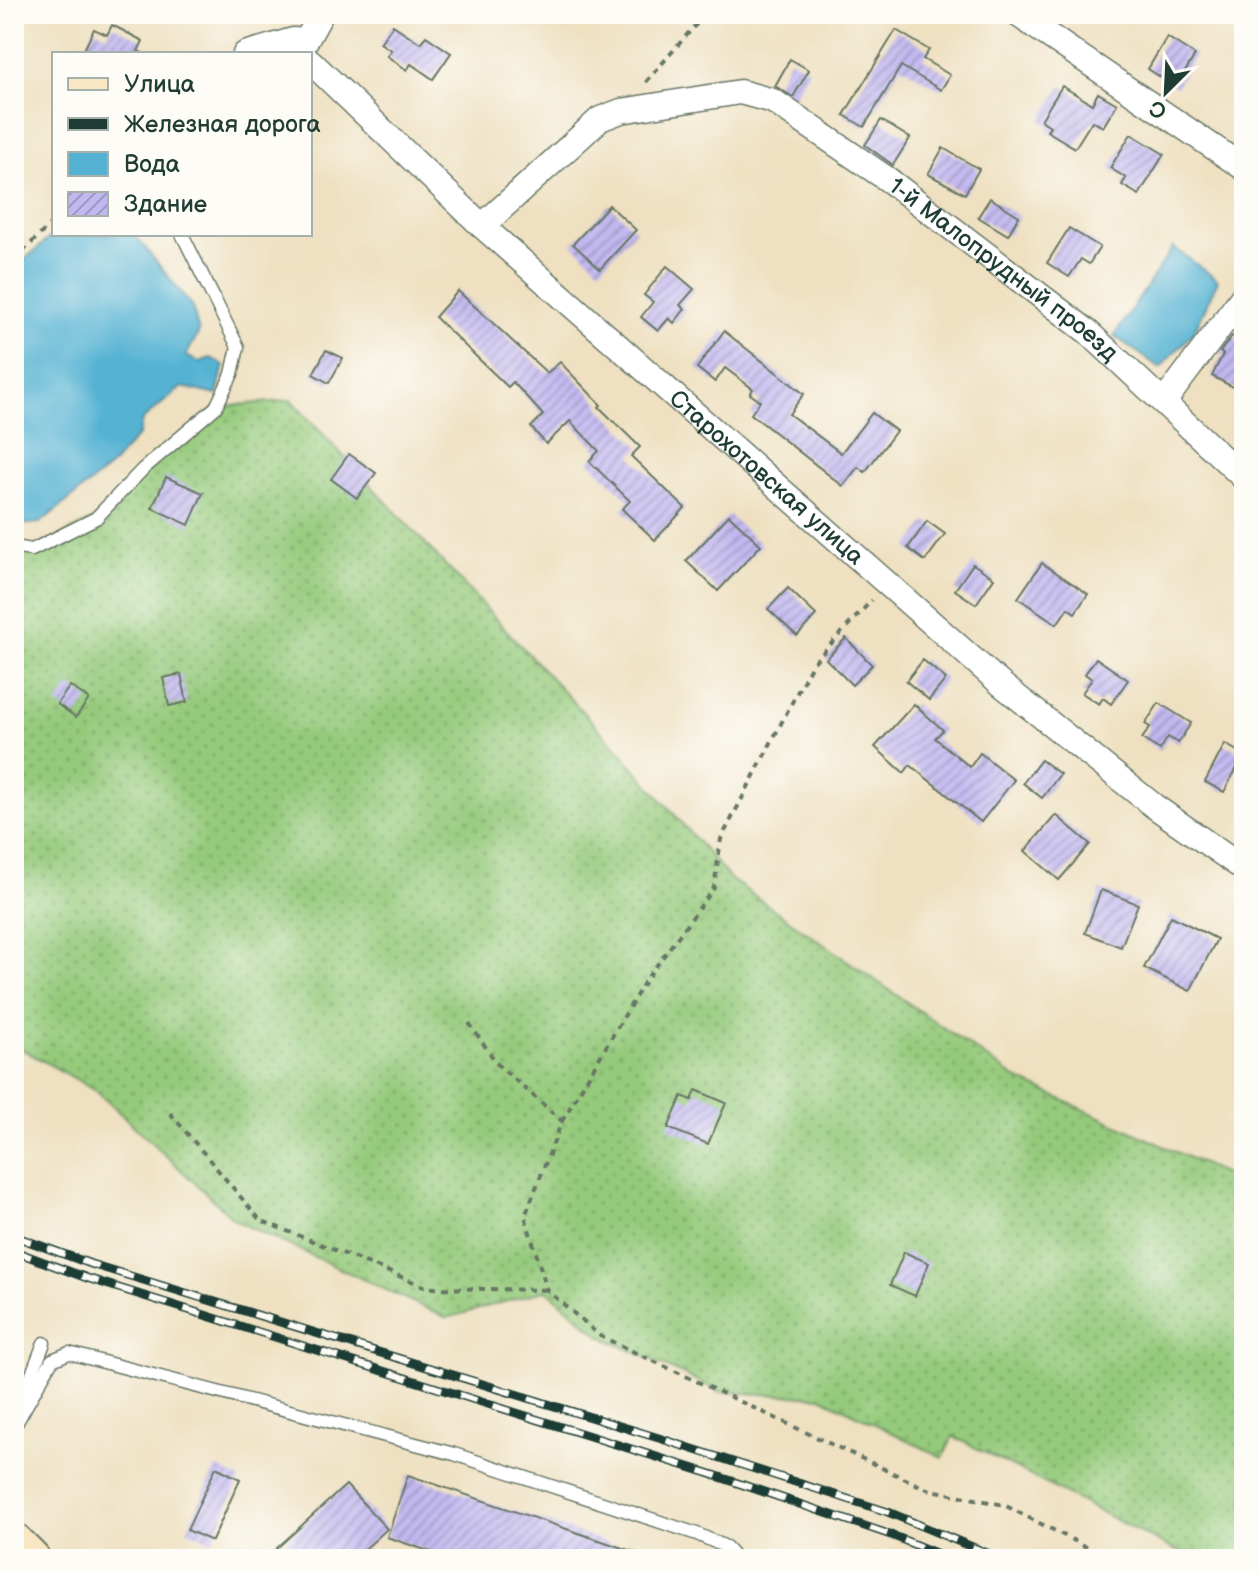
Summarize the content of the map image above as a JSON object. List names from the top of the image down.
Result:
{
  "streets": {
    "street": ["1-й Малопрудный проезд", "Старохотовская улица"]
  },
  "legend": [
    "Улица",
    "Железная дорога",
    "Вода",
    "Здание"
  ],
  "north": "bottom left"
}
